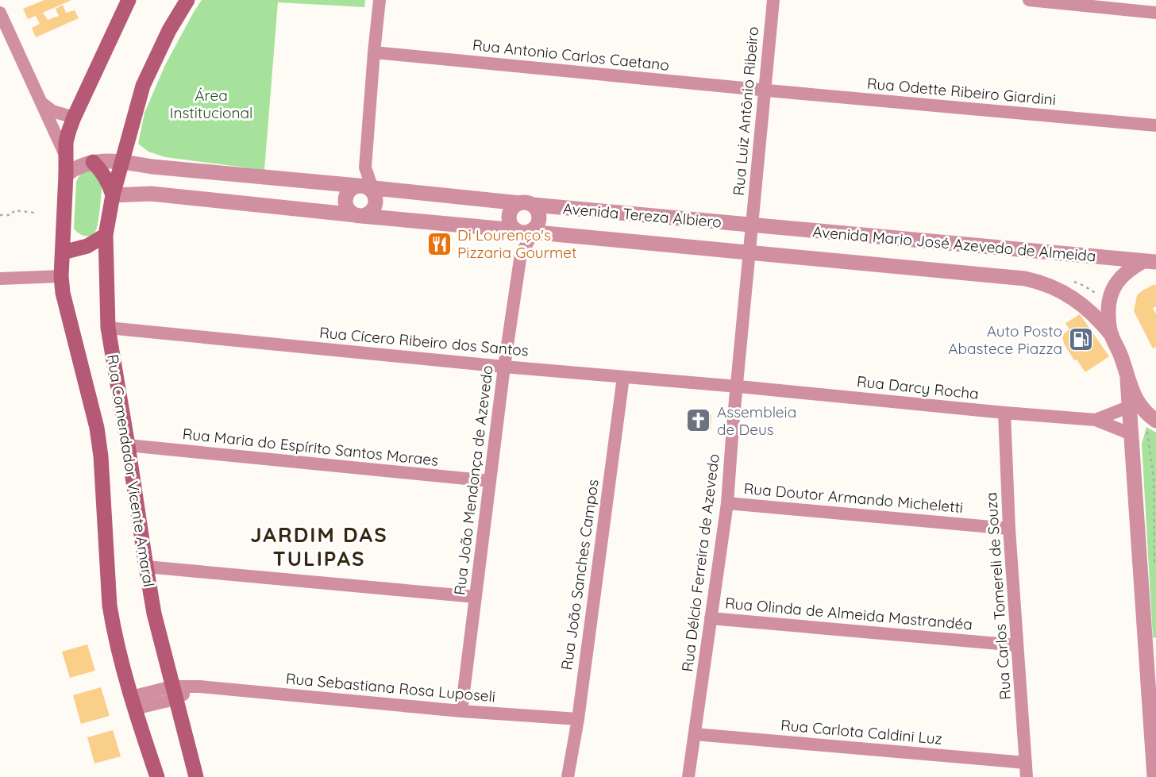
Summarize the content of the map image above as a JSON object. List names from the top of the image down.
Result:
{
  "streets": {
    "main road": ["Rua Comendador Vicente Amaral"],
    "street": [
      "Rua Antonio Carlos Caetano",
      "Rua Odette Ribeiro Giardini",
      "Rua Luiz Antônio Ribeiro",
      "Avenida Tereza Albiero",
      "Avenida Mario José Azevedo de Almeida",
      "Rua Cícero Ribeiro dos Santos",
      "Rua Darcy Rocha",
      "Rua Maria do Espírito Santos Moraes",
      "Rua João Mendonça de Azevedo",
      "Rua Doutor Armando Micheletti",
      "Rua Délcio Ferreira de Azevedo",
      "Rua João Sanches Campos",
      "Rua Carlos Tomereli de Souza",
      "Rua Olinda de Almeida Mastrandéa",
      "Rua Sebastiana Rosa Luposeli",
      "Rua Carlota Caldini Luz"
    ]
  },
  "crossings": [
    ["Rua Antonio Carlos Caetano", "Rua Odette Ribeiro Giardini"],
    ["Rua Antonio Carlos Caetano", "Rua Luiz Antônio Ribeiro"],
    ["Rua Odette Ribeiro Giardini", "Rua Luiz Antônio Ribeiro"],
    ["Rua Luiz Antônio Ribeiro", "Avenida Tereza Albiero"],
    ["Rua Luiz Antônio Ribeiro", "Avenida Mario José Azevedo de Almeida"],
    ["Rua Luiz Antônio Ribeiro", "Rua Délcio Ferreira de Azevedo"],
    ["Avenida Tereza Albiero", "Avenida Mario José Azevedo de Almeida"],
    ["Avenida Tereza Albiero", "Rua Comendador Vicente Amaral"],
    ["Avenida Tereza Albiero", "Rua João Mendonça de Azevedo"],
    ["Avenida Tereza Albiero", "Rua Délcio Ferreira de Azevedo"],
    ["Avenida Mario José Azevedo de Almeida", "Rua Délcio Ferreira de Azevedo"],
    ["Rua Cícero Ribeiro dos Santos", "Rua Darcy Rocha"],
    ["Rua Cícero Ribeiro dos Santos", "Rua Comendador Vicente Amaral"],
    ["Rua Cícero Ribeiro dos Santos", "Rua João Mendonça de Azevedo"],
    ["Rua Cícero Ribeiro dos Santos", "Rua Délcio Ferreira de Azevedo"],
    ["Rua Cícero Ribeiro dos Santos", "Rua João Sanches Campos"],
    ["Rua Darcy Rocha", "Rua Délcio Ferreira de Azevedo"],
    ["Rua Darcy Rocha", "Rua Carlos Tomereli de Souza"],
    ["Rua Maria do Espírito Santos Moraes", "Rua Comendador Vicente Amaral"],
    ["Rua Maria do Espírito Santos Moraes", "Rua João Mendonça de Azevedo"],
    ["Rua Comendador Vicente Amaral", "Rua Sebastiana Rosa Luposeli"],
    ["Rua João Mendonça de Azevedo", "Rua Sebastiana Rosa Luposeli"],
    ["Rua Doutor Armando Micheletti", "Rua Délcio Ferreira de Azevedo"],
    ["Rua Doutor Armando Micheletti", "Rua Carlos Tomereli de Souza"],
    ["Rua Délcio Ferreira de Azevedo", "Rua Olinda de Almeida Mastrandéa"],
    ["Rua Délcio Ferreira de Azevedo", "Rua Carlota Caldini Luz"],
    ["Rua João Sanches Campos", "Rua Sebastiana Rosa Luposeli"],
    ["Rua Carlos Tomereli de Souza", "Rua Olinda de Almeida Mastrandéa"],
    ["Rua Carlos Tomereli de Souza", "Rua Carlota Caldini Luz"]
  ],
  "districts": ["JARDIM DAS TULIPAS"],
  "parks": ["Área Institucional"],
  "places": {
    "restaurant": ["Di Lourenço's Pizzaria Gourmet"],
    "fuel station": ["Auto Posto Abastece Piazza"],
    "church": ["Assembleia de Deus"]
  }
}
